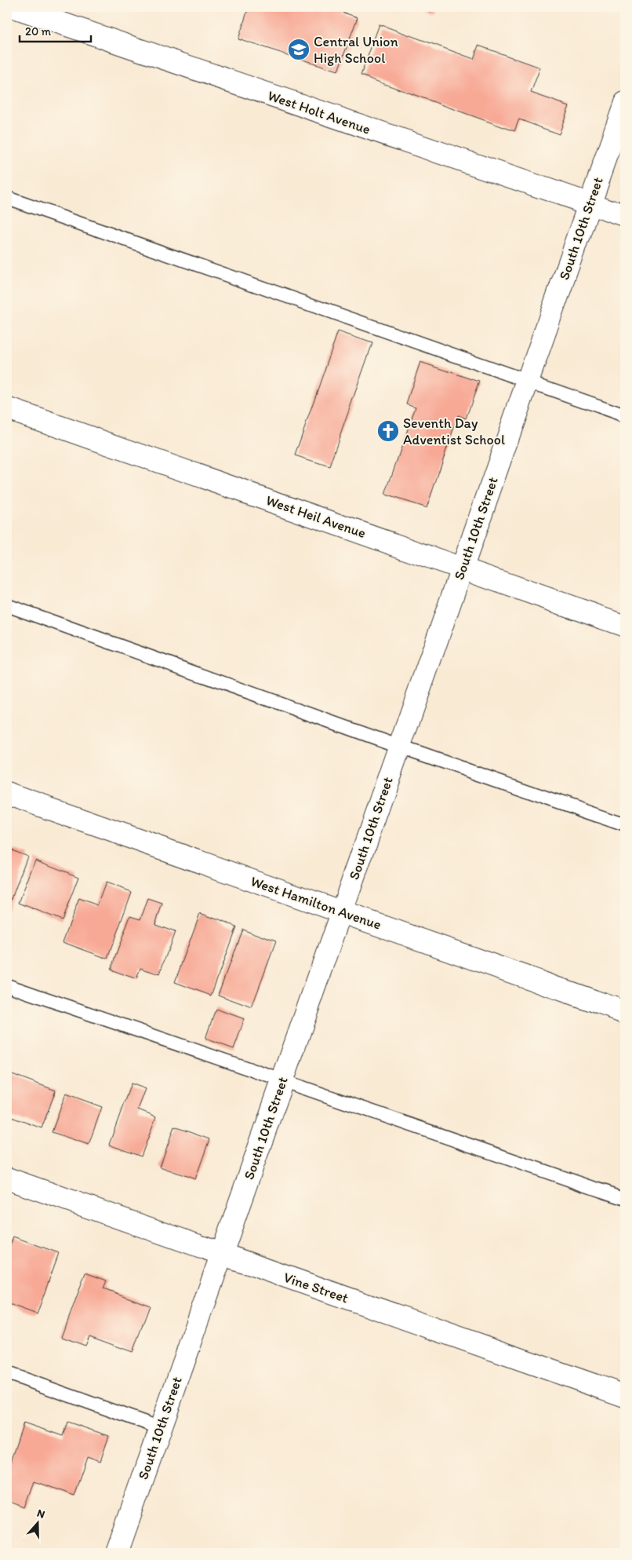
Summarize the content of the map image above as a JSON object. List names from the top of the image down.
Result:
{
  "streets": {
    "street": [
      "West Holt Avenue",
      "South 10th Street",
      "West Heil Avenue",
      "West Hamilton Avenue",
      "Vine Street"
    ]
  },
  "crossings": [
    ["West Holt Avenue", "South 10th Street"],
    ["South 10th Street", "West Heil Avenue"],
    ["South 10th Street", "West Hamilton Avenue"],
    ["South 10th Street", "Vine Street"]
  ],
  "places": {
    "school or university": ["Central Union High School"],
    "church": ["Seventh Day Adventist School"]
  },
  "scale_bar": "20 m",
  "north": "top"
}
